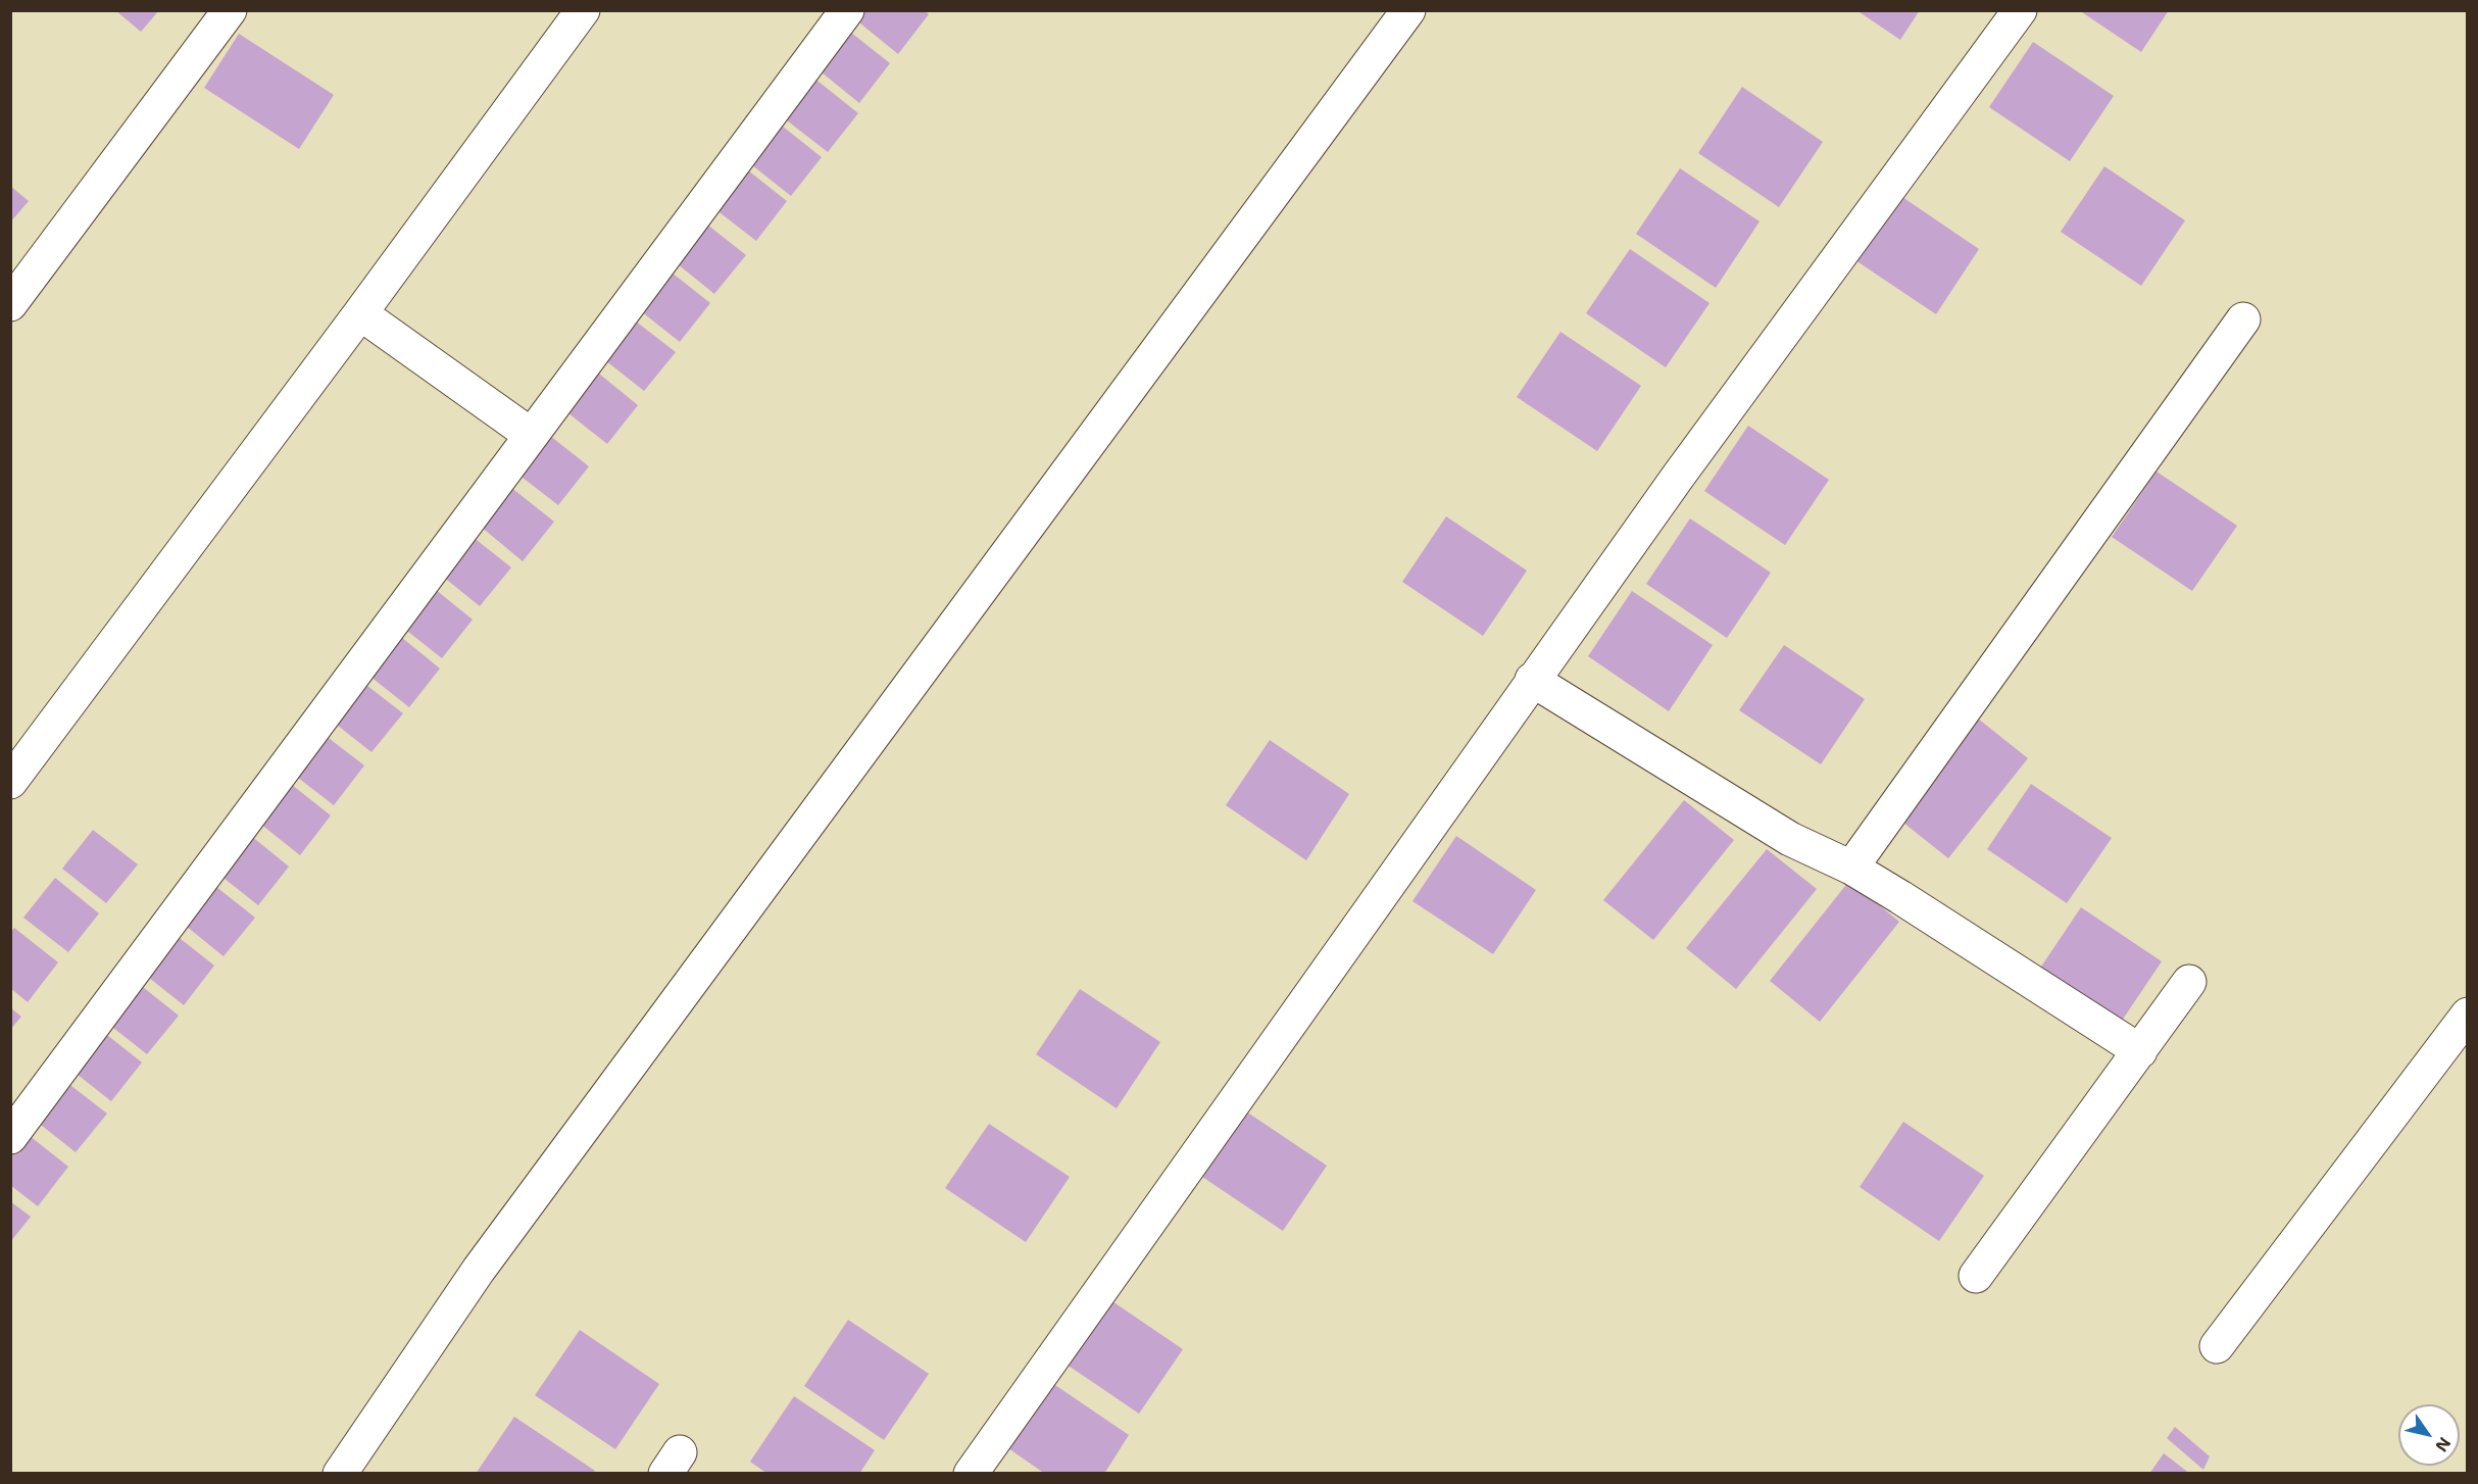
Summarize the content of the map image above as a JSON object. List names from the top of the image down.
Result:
{
  "north": "bottom right"
}
